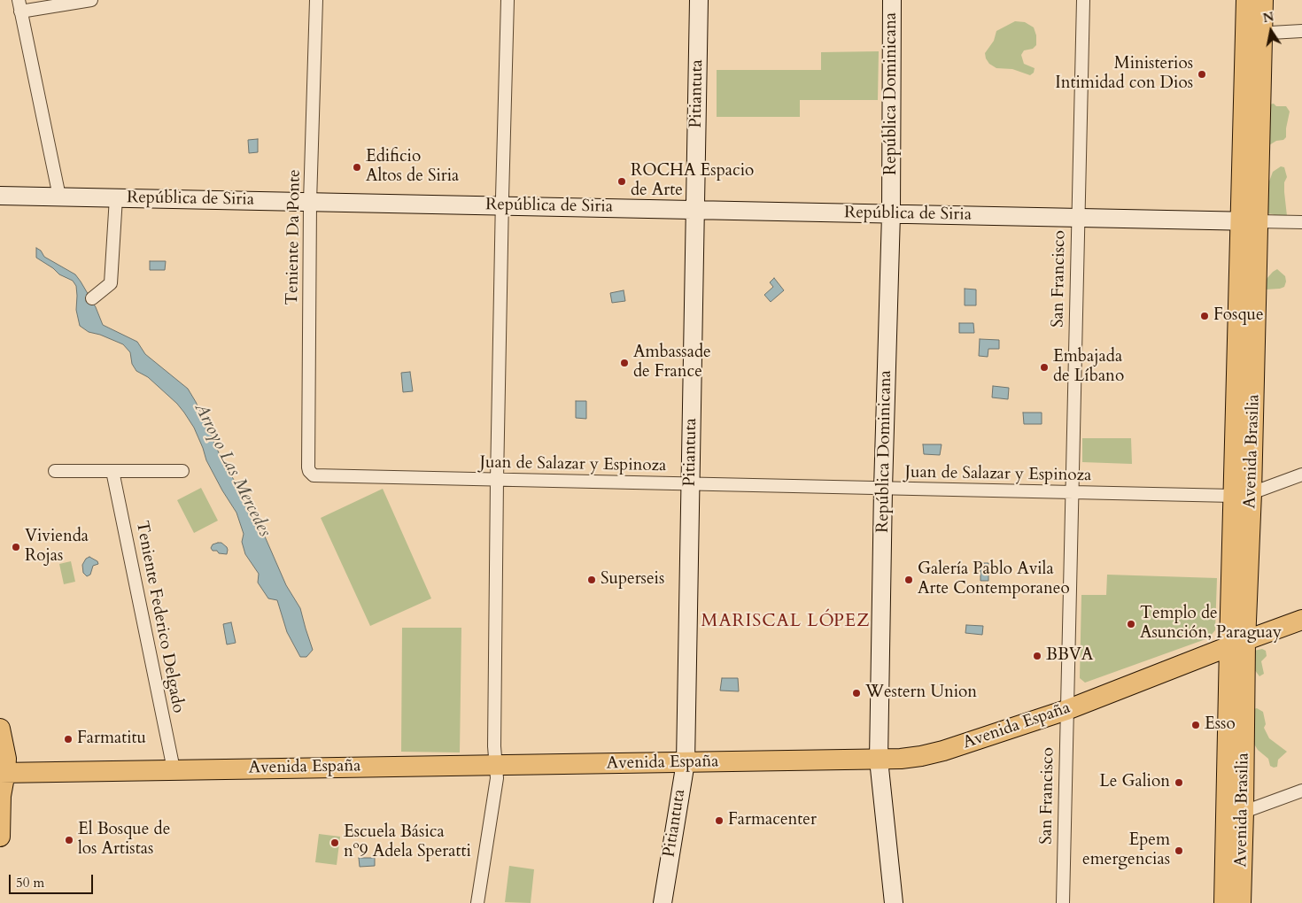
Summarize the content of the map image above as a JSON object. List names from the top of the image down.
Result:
{
  "streets": {
    "main road": ["Avenida Brasilia", "Avenida España"],
    "street": [
      "Pitiantuta",
      "República Dominicana",
      "República de Siria",
      "Teniente Da Ponte",
      "San Francisco",
      "Juan de Salazar y Espinoza",
      "Teniente Federico Delgado"
    ]
  },
  "crossings": [
    ["Pitiantuta", "República de Siria"],
    ["Pitiantuta", "Juan de Salazar y Espinoza"],
    ["Pitiantuta", "Avenida España"],
    ["República Dominicana", "República de Siria"],
    ["República Dominicana", "Juan de Salazar y Espinoza"],
    ["República Dominicana", "Avenida España"],
    ["República de Siria", "Teniente Da Ponte"],
    ["República de Siria", "San Francisco"],
    ["República de Siria", "Avenida Brasilia"],
    ["Teniente Da Ponte", "Juan de Salazar y Espinoza"],
    ["San Francisco", "Juan de Salazar y Espinoza"],
    ["San Francisco", "Avenida España"],
    ["Avenida Brasilia", "Juan de Salazar y Espinoza"],
    ["Avenida Brasilia", "Avenida España"],
    ["Teniente Federico Delgado", "Avenida España"]
  ],
  "districts": ["MARISCAL LÓPEZ"],
  "water": ["Arroyo Las Mercedes"],
  "places": [
    "Ministerios Intimidad con Dios",
    "Edificio Altos de Siria",
    "ROCHA Espacio de Arte",
    "Fosque",
    "Ambassade de France",
    "Embajada de Líbano",
    "Vivienda Rojas",
    "Superseis",
    "Galería Pablo Avila Arte Contemporaneo",
    "Templo de Asunción, Paraguay",
    "BBVA",
    "Western Union",
    "Esso",
    "Farmatitu",
    "Le Galion",
    "Farmacenter",
    "El Bosque de los Artistas",
    "Escuela Básica nº9 Adela Speratti",
    "Epem emergencias"
  ],
  "scale_bar": "50 m",
  "north": "top"
}
